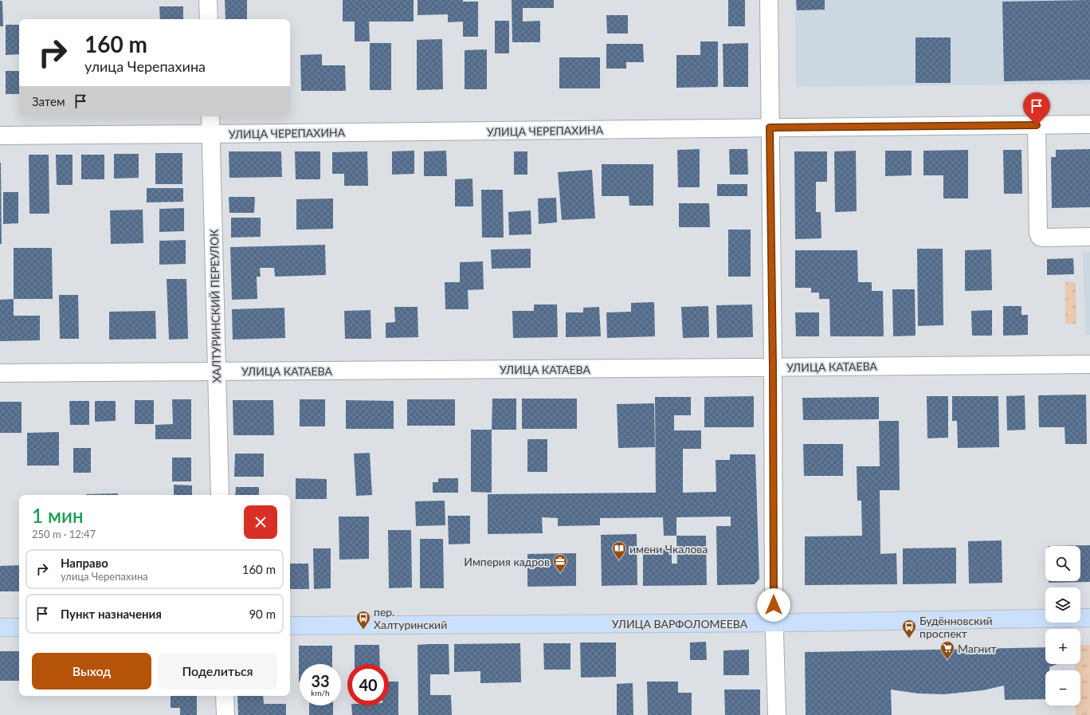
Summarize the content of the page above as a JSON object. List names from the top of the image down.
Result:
{
  "streets": {
    "main road": ["УЛИЦА ВАРФОЛОМЕЕВА"],
    "street": ["УЛИЦА ЧЕРЕПАХИНА", "ХАЛТУРИНСКИЙ ПЕРЕУЛОК", "УЛИЦА КАТАЕВА"]
  },
  "crossings": [
    ["УЛИЦА ЧЕРЕПАХИНА", "ХАЛТУРИНСКИЙ ПЕРЕУЛОК"],
    ["ХАЛТУРИНСКИЙ ПЕРЕУЛОК", "УЛИЦА КАТАЕВА"]
  ],
  "places": {
    "library": ["имени Чкалова"],
    "office": ["Империя кадров"],
    "bus stop": ["пер. Халтуринский", "Будённовский проспект"],
    "supermarket": ["Магнит"]
  },
  "page": {
    "turn": ["160 m", "улица Черепахина"],
    "then": "Затем",
    "heading": ["1 мин", "250 m · 12:47"],
    "map_buttons": ["+", "−"],
    "list": [
      {
        "name": "Направо",
        "note": "улица Черепахина",
        "value": "160 m"
      },
      {
        "name": "Пункт назначения",
        "value": "90 m"
      }
    ],
    "buttons": ["Выход", "Поделиться"],
    "speed": "33 km/h",
    "limit": "40"
  }
}
